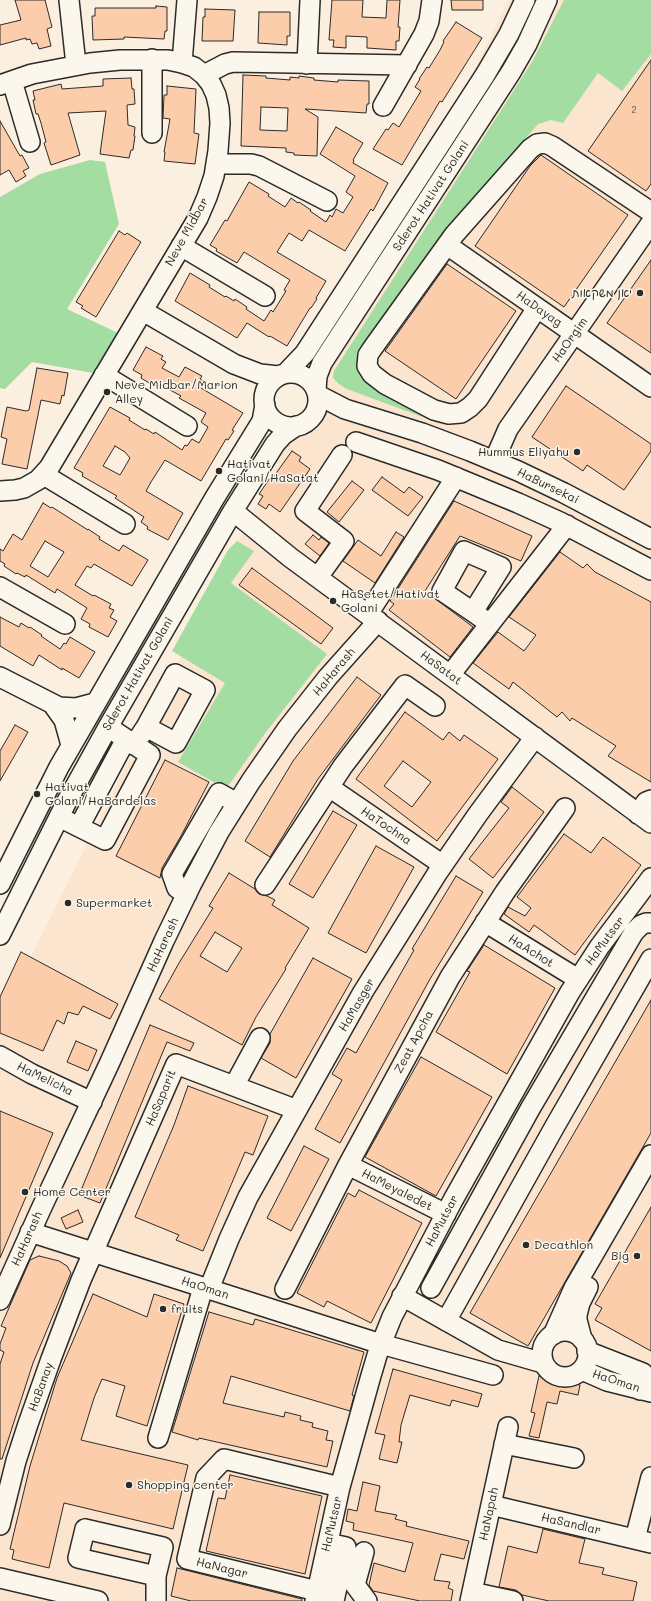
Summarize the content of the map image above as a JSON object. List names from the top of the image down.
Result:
{
  "streets": {
    "street": [
      "Sderot Hativat Golani",
      "Neve Midbar",
      "HaDayag",
      "HaOrgim",
      "HaBursekai",
      "HaSatat",
      "HaHarash",
      "HaTochna",
      "HaMutsar",
      "HaAchot",
      "HaMasger",
      "Zeat Apcha",
      "HaMelicha",
      "HaSaparit",
      "HaMeyaledet",
      "HaOman",
      "HaBanay",
      "HaNapah",
      "HaSandlar",
      "HaNagar"
    ]
  },
  "crossings": [
    ["Sderot Hativat Golani", "HaBursekai"],
    ["Sderot Hativat Golani", "HaSatat"],
    ["HaDayag", "HaOrgim"],
    ["HaOrgim", "HaBursekai"],
    ["HaSatat", "HaHarash"],
    ["HaSatat", "HaMasger"],
    ["HaHarash", "HaMelicha"],
    ["HaHarash", "HaOman"],
    ["HaTochna", "HaMasger"],
    ["HaMutsar", "HaAchot"],
    ["HaMutsar", "HaMeyaledet"],
    ["HaMutsar", "HaOman"],
    ["HaMutsar", "HaNagar"],
    ["HaAchot", "Zeat Apcha"],
    ["HaMasger", "HaSaparit"],
    ["HaMasger", "HaOman"],
    ["Zeat Apcha", "HaMeyaledet"],
    ["HaSaparit", "HaOman"],
    ["HaSaparit", "HaBanay"],
    ["HaOman", "HaBanay"],
    ["HaNapah", "HaSandlar"]
  ],
  "places": [
    "יאן משקאות",
    "Neve Midbar/Marion Alley",
    "Hummus Eliyahu",
    "Hativat Golani/HaSatat",
    "HaSetet/Hativat Golani",
    "Hativat Golani/HaBardelas",
    "Supermarket",
    "Home Center",
    "Decathlon",
    "Big",
    "fruits",
    "Shopping center"
  ],
  "house_numbers": ["2"]
}
